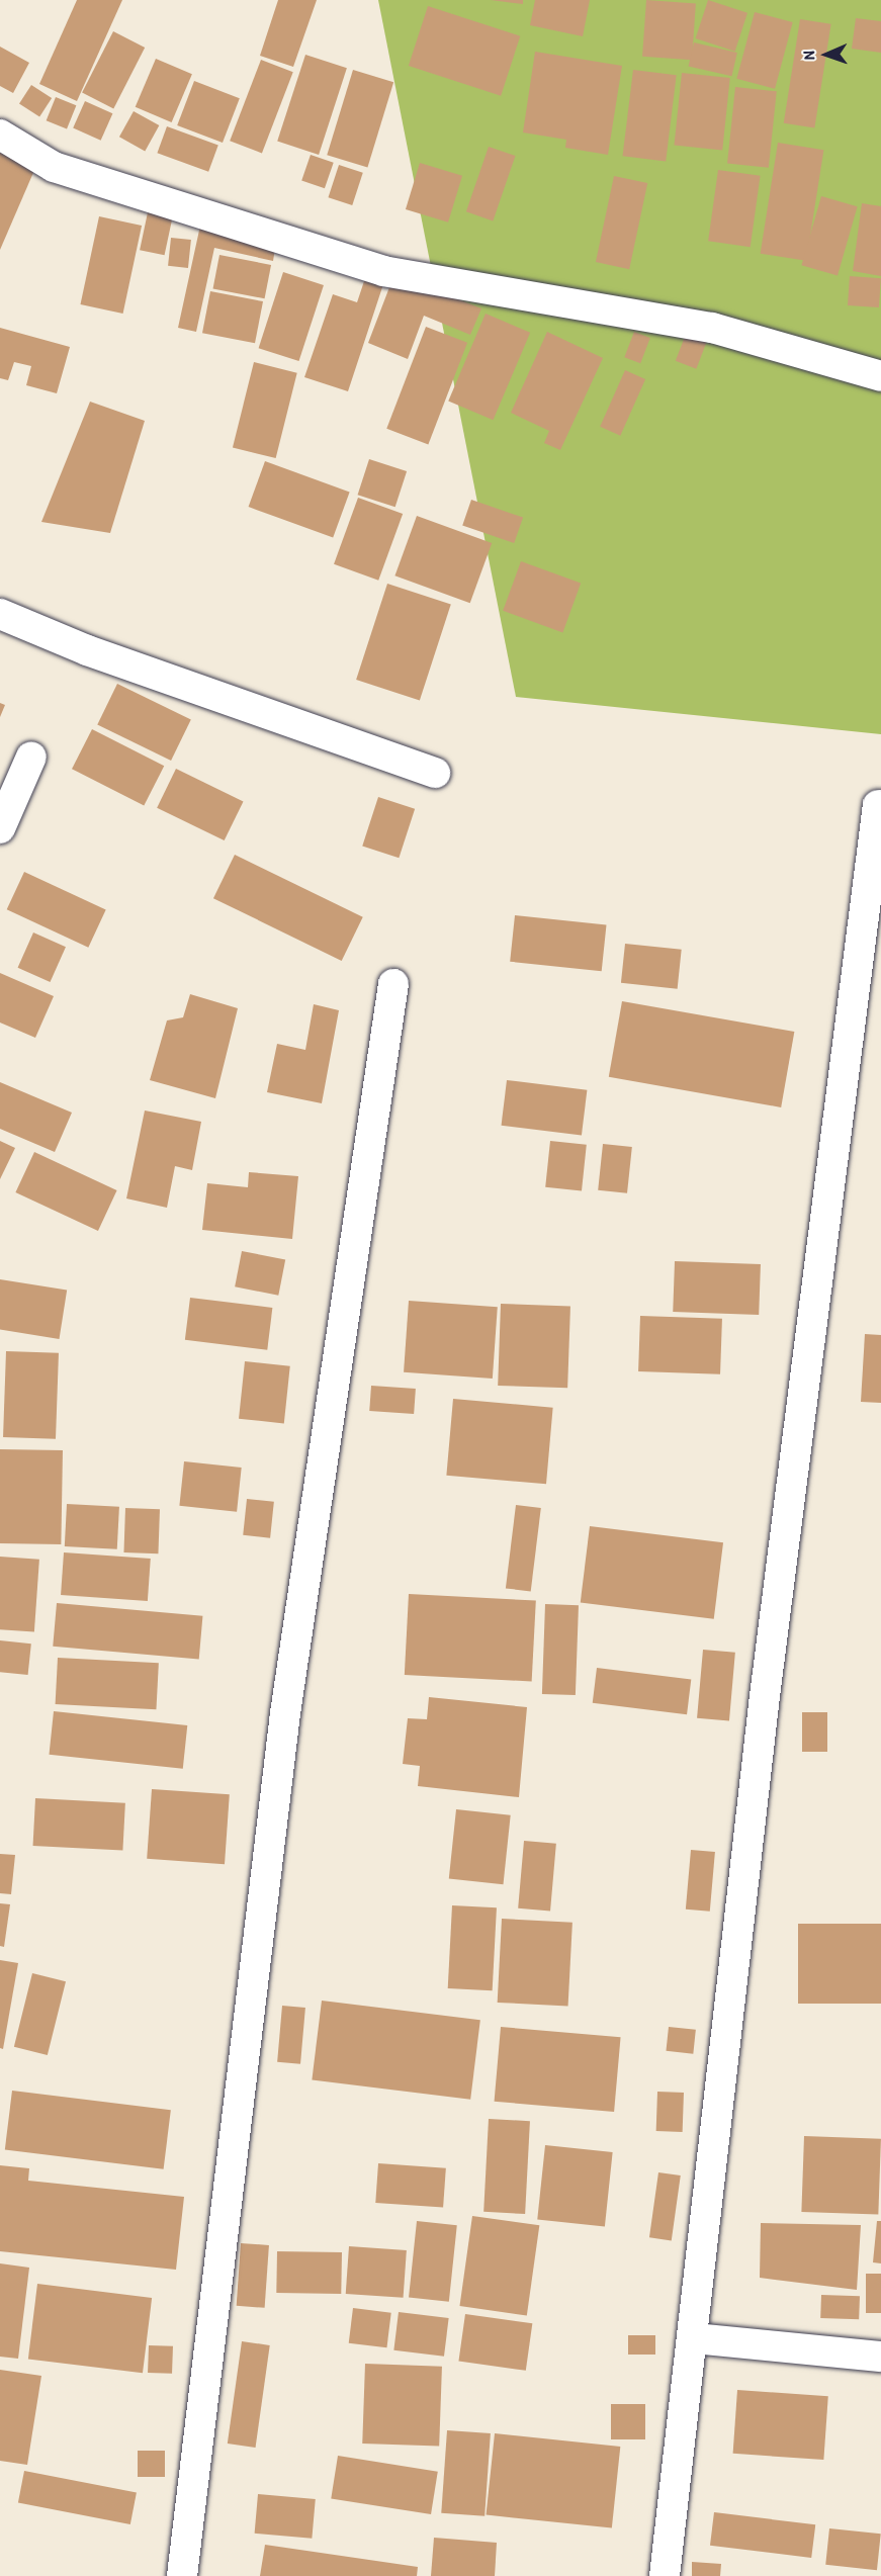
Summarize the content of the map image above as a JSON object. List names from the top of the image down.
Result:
{
  "north": "left"
}
